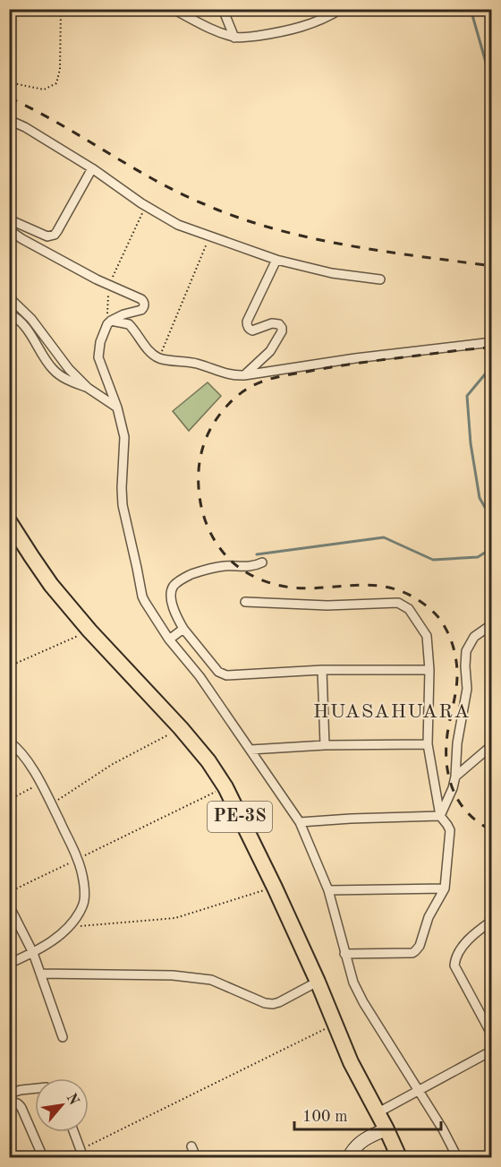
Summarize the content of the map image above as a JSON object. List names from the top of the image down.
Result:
{
  "streets": {
    "highway": ["PE-3S"]
  },
  "districts": ["HUASAHUARA"],
  "scale_bar": "100 m",
  "north": "top right"
}
